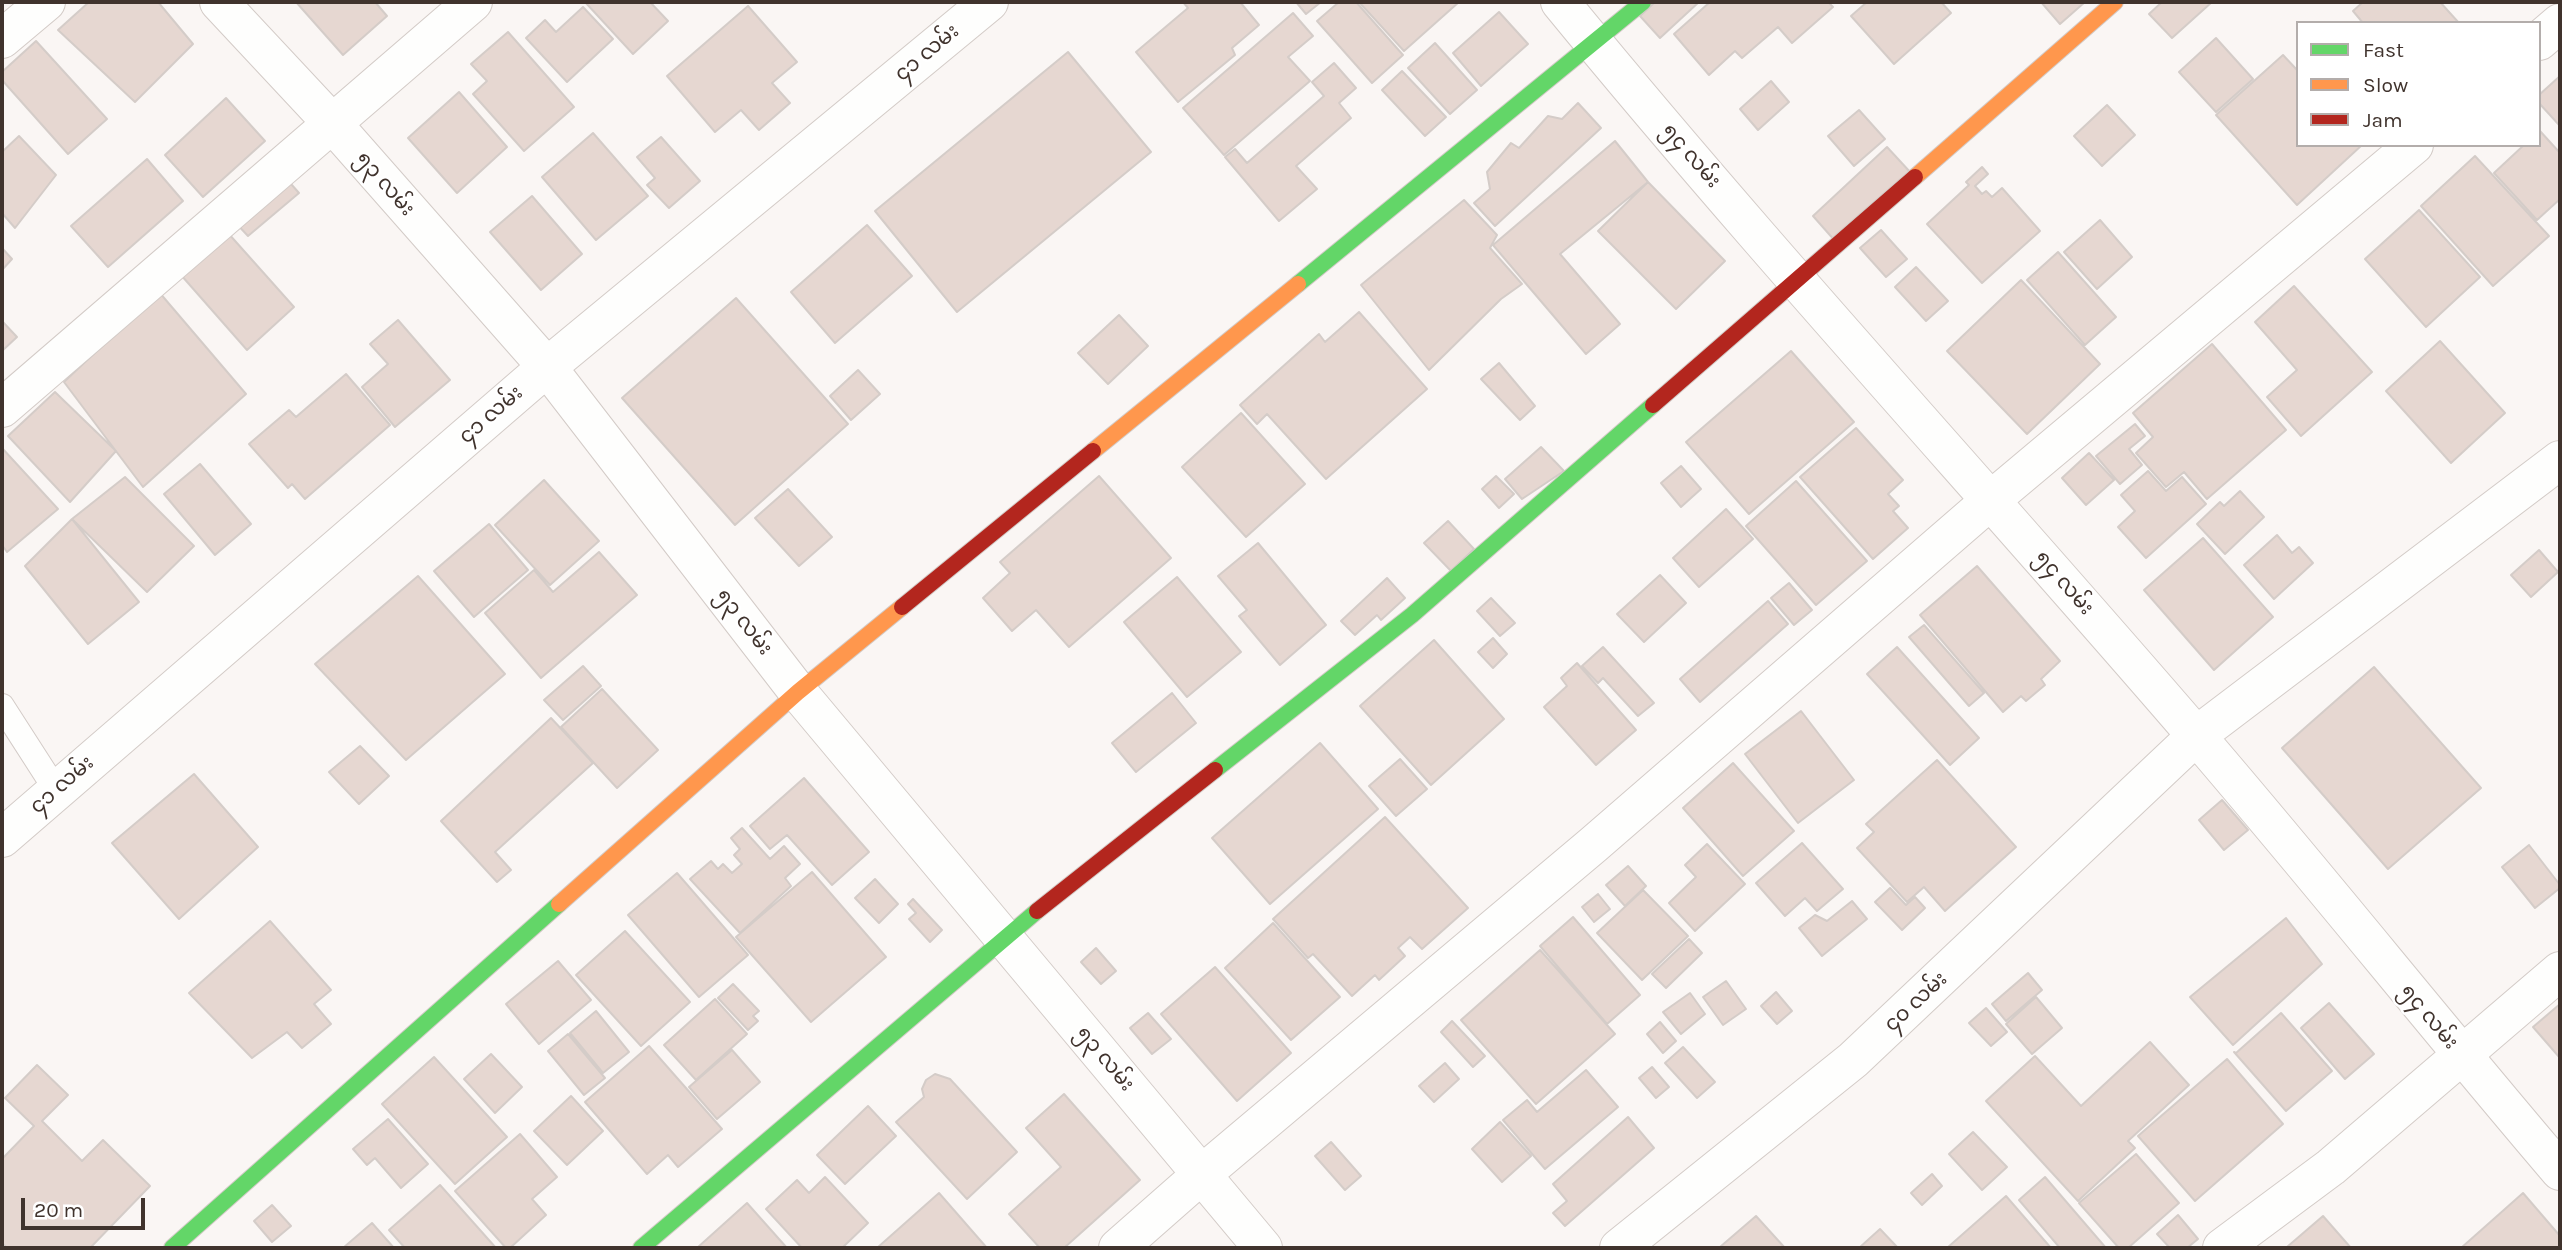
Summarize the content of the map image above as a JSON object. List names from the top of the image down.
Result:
{
  "streets": {
    "street": [
      "၄၁ လမ်း",
      "၅၄ လမ်း",
      "၅၃ လမ်း",
      "၄၀ လမ်း"
    ]
  },
  "crossings": [
    ["၄၁ လမ်း", "၅၃ လမ်း"],
    ["၅၄ လမ်း", "၄၀ လမ်း"]
  ],
  "legend": ["Fast", "Slow", "Jam"],
  "scale_bar": "20 m"
}
